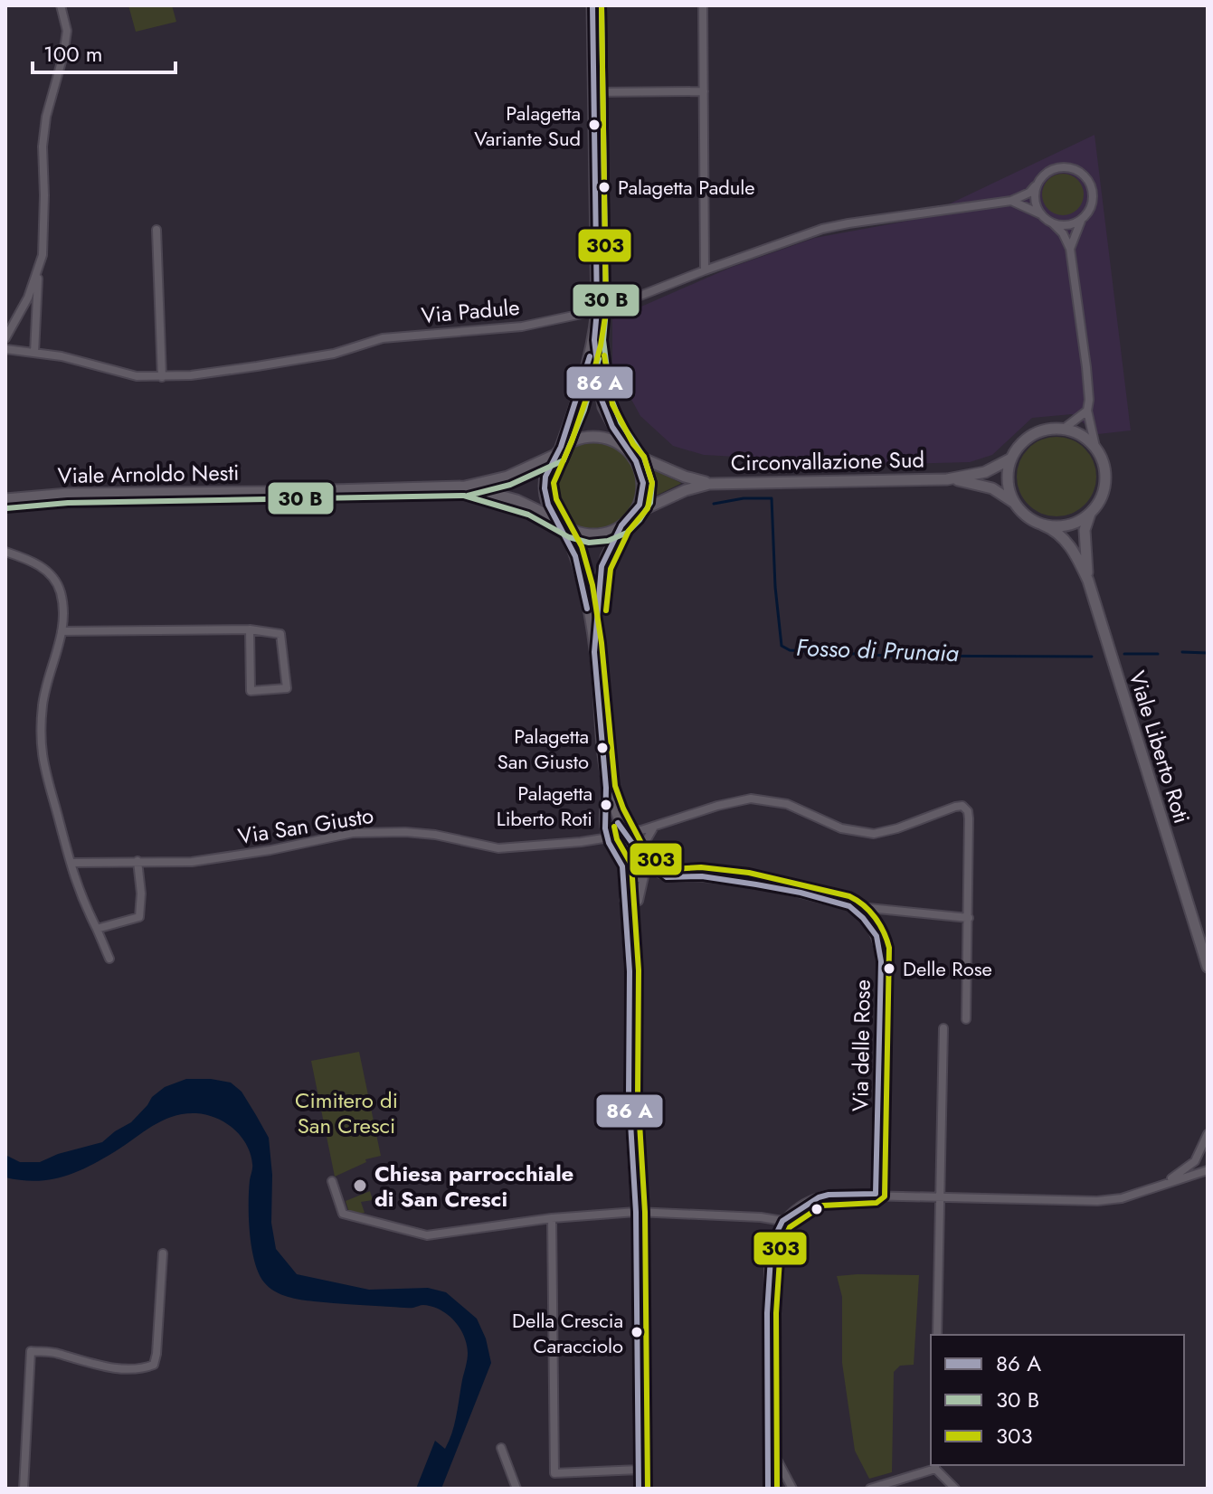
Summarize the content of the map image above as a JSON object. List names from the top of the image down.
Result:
{
  "streets": {
    "street": [
      "Via Padule",
      "Circonvallazione Sud",
      "Viale Arnoldo Nesti",
      "Viale Liberto Roti",
      "Via San Giusto",
      "Via delle Rose"
    ]
  },
  "crossings": [
    ["Circonvallazione Sud", "Viale Arnoldo Nesti"],
    ["Circonvallazione Sud", "Viale Liberto Roti"]
  ],
  "water": ["Fosso di Prunaia"],
  "parks": ["Cimitero di San Cresci"],
  "places": [
    "Palagetta Variante Sud",
    "Palagetta Padule",
    "Palagetta San Giusto",
    "Palagetta Liberto Roti",
    "Delle Rose",
    "Chiesa parrocchiale di San Cresci",
    "Della Crescia Caracciolo"
  ],
  "lines": ["transit line 303"],
  "legend": ["86 A", "30 B", "303"],
  "scale_bar": "100 m"
}
